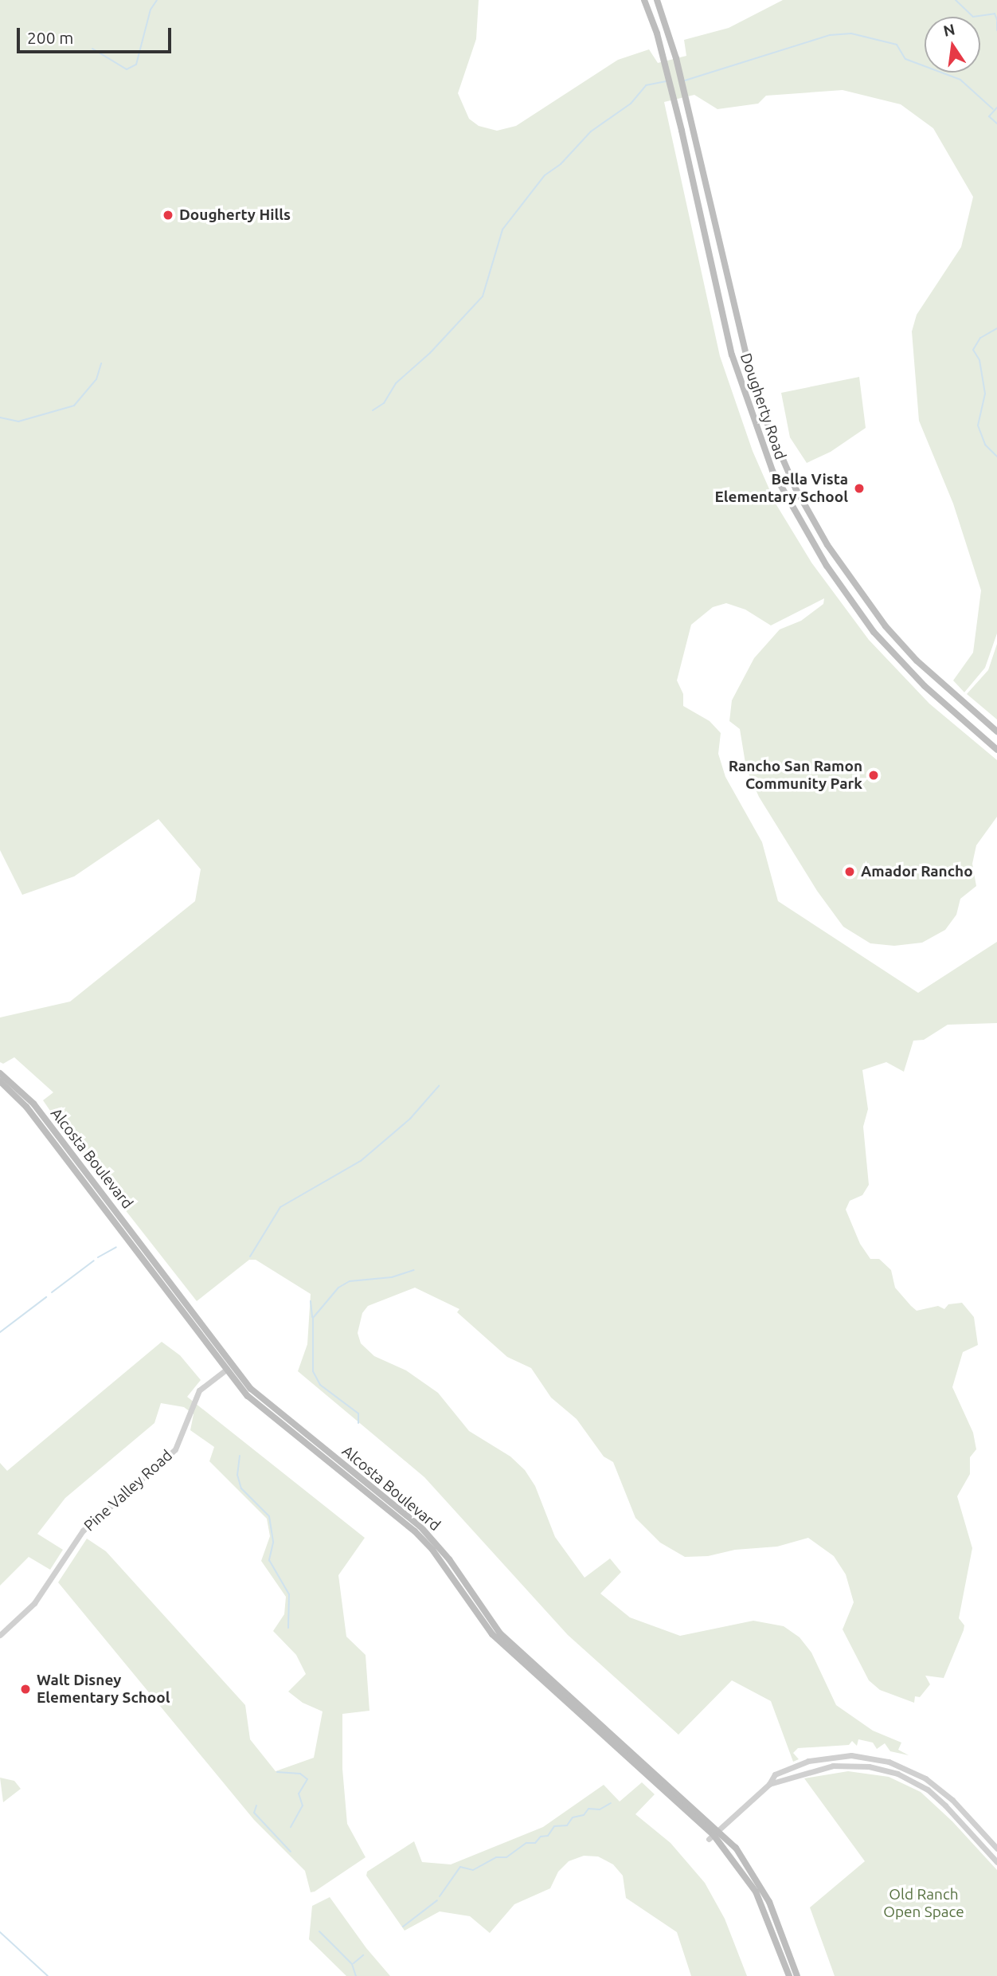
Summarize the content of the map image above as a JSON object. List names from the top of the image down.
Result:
{
  "streets": {
    "main road": ["Dougherty Road", "Alcosta Boulevard"],
    "street": ["Pine Valley Road"]
  },
  "crossings": [
    ["Alcosta Boulevard", "Pine Valley Road"]
  ],
  "parks": ["Old Ranch Open Space"],
  "places": [
    "Dougherty Hills",
    "Bella Vista Elementary School",
    "Rancho San Ramon Community Park",
    "Amador Rancho",
    "Walt Disney Elementary School"
  ],
  "scale_bar": "200 m",
  "north": "top"
}
